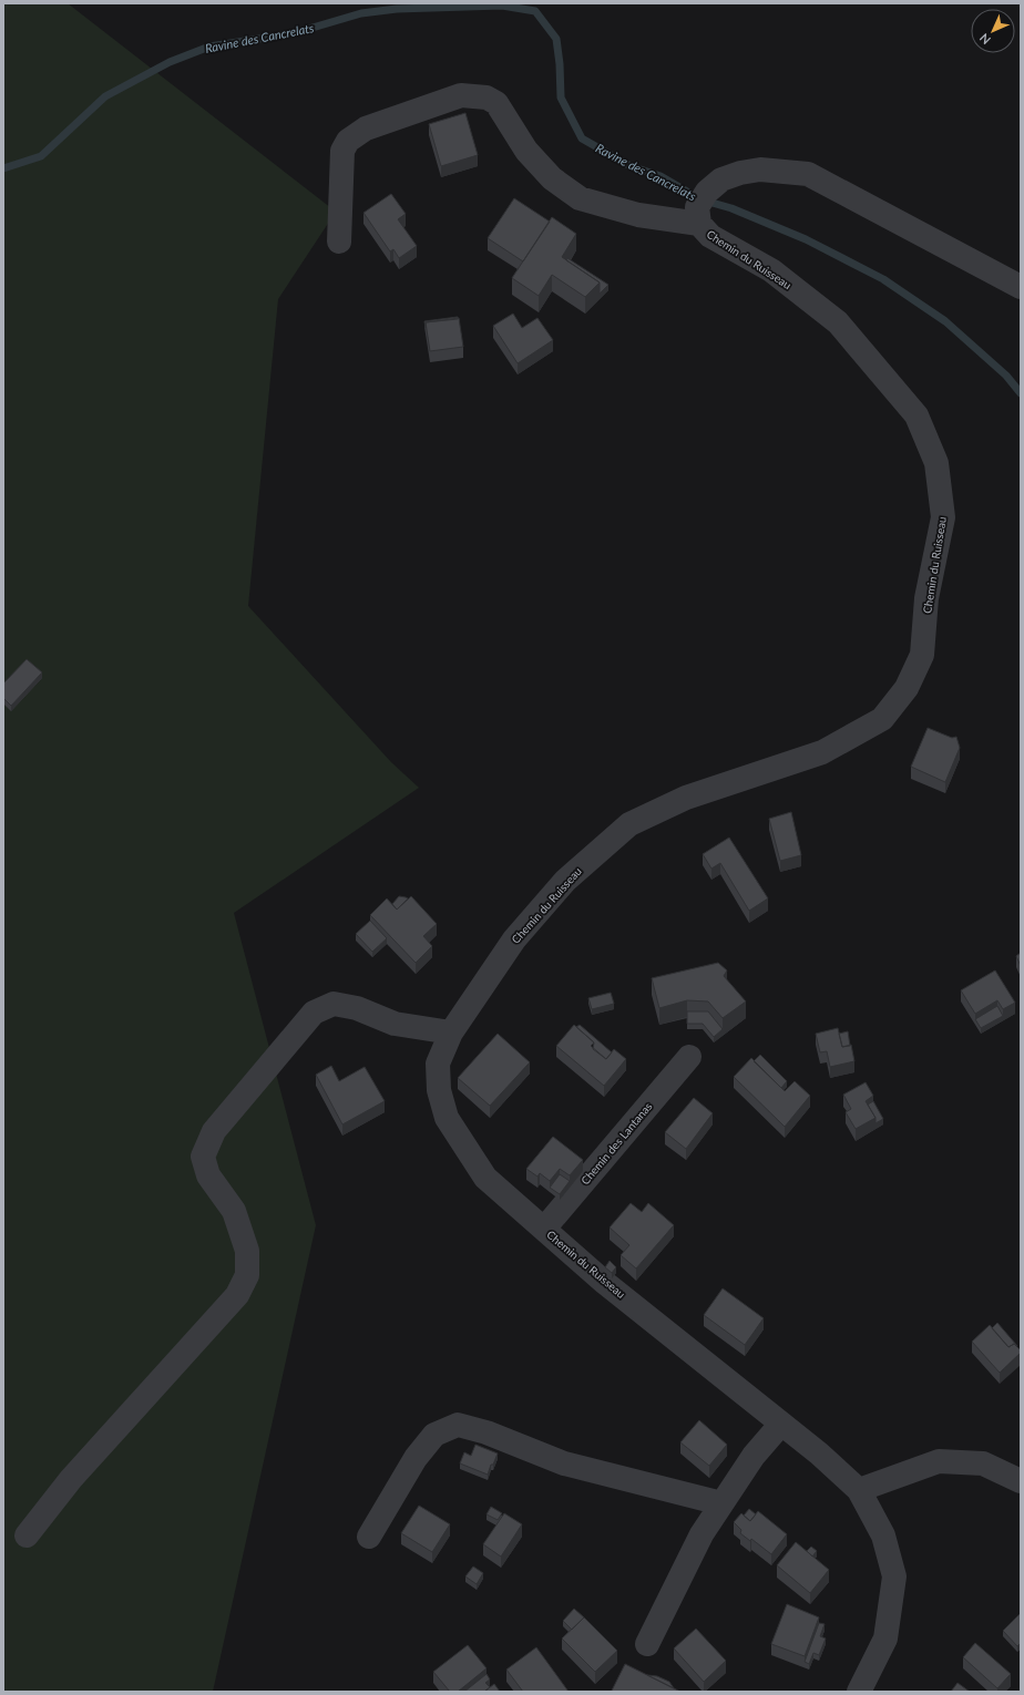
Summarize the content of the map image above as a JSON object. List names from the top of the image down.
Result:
{
  "streets": {
    "street": ["Chemin du Ruisseau", "Chemin des Lantanas"]
  },
  "crossings": [
    ["Chemin du Ruisseau", "Chemin des Lantanas"]
  ],
  "water": ["Ravine des Cancrelats"],
  "north": "bottom left"
}
